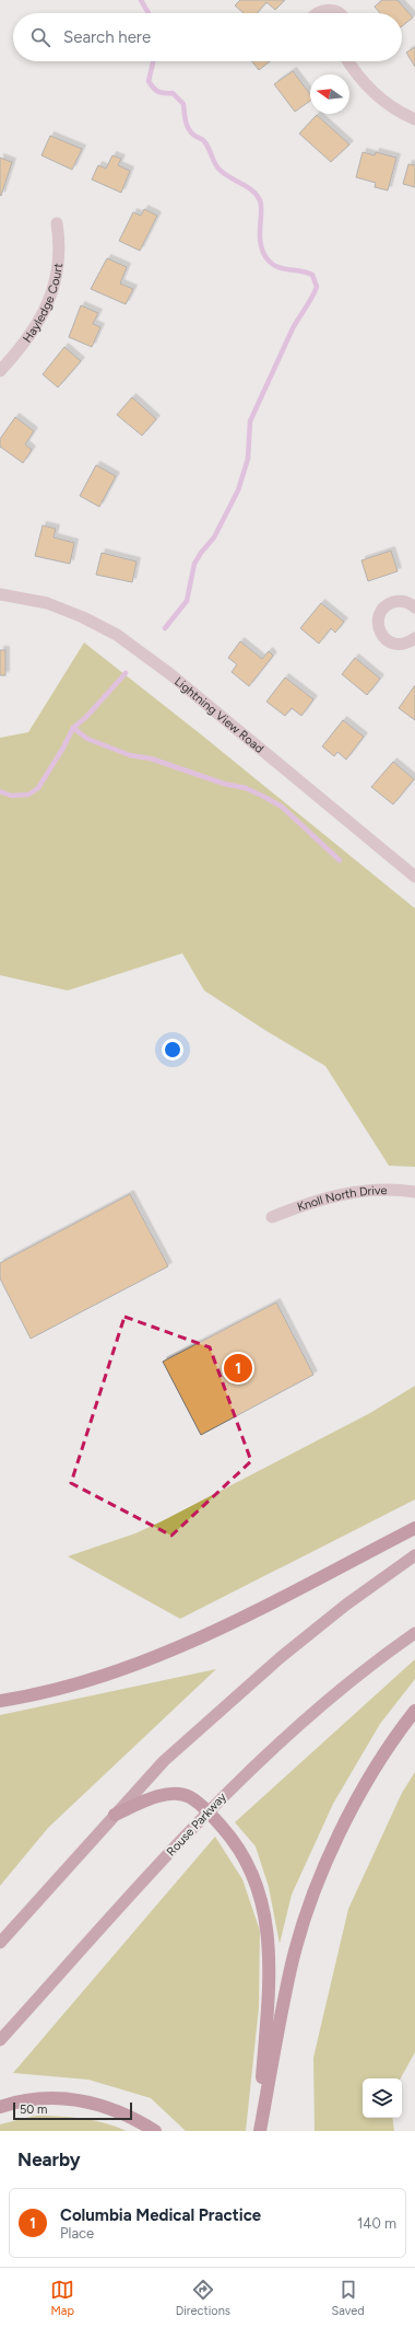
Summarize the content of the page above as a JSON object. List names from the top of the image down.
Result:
{
  "streets": {
    "main road": ["Rouse Parkway"],
    "street": ["Hayledge Court", "Lightning View Road", "Knoll North Drive"]
  },
  "scale_bar": "50 m",
  "north": "left",
  "page": {
    "search": "Search here",
    "pins": "1",
    "scale": "50 m",
    "heading": "Nearby",
    "list": [
      {
        "mark": "1",
        "name": "Columbia Medical Practice",
        "note": "Place",
        "value": "140 m"
      }
    ],
    "nav": ["Map", "Directions", "Saved"]
  }
}
